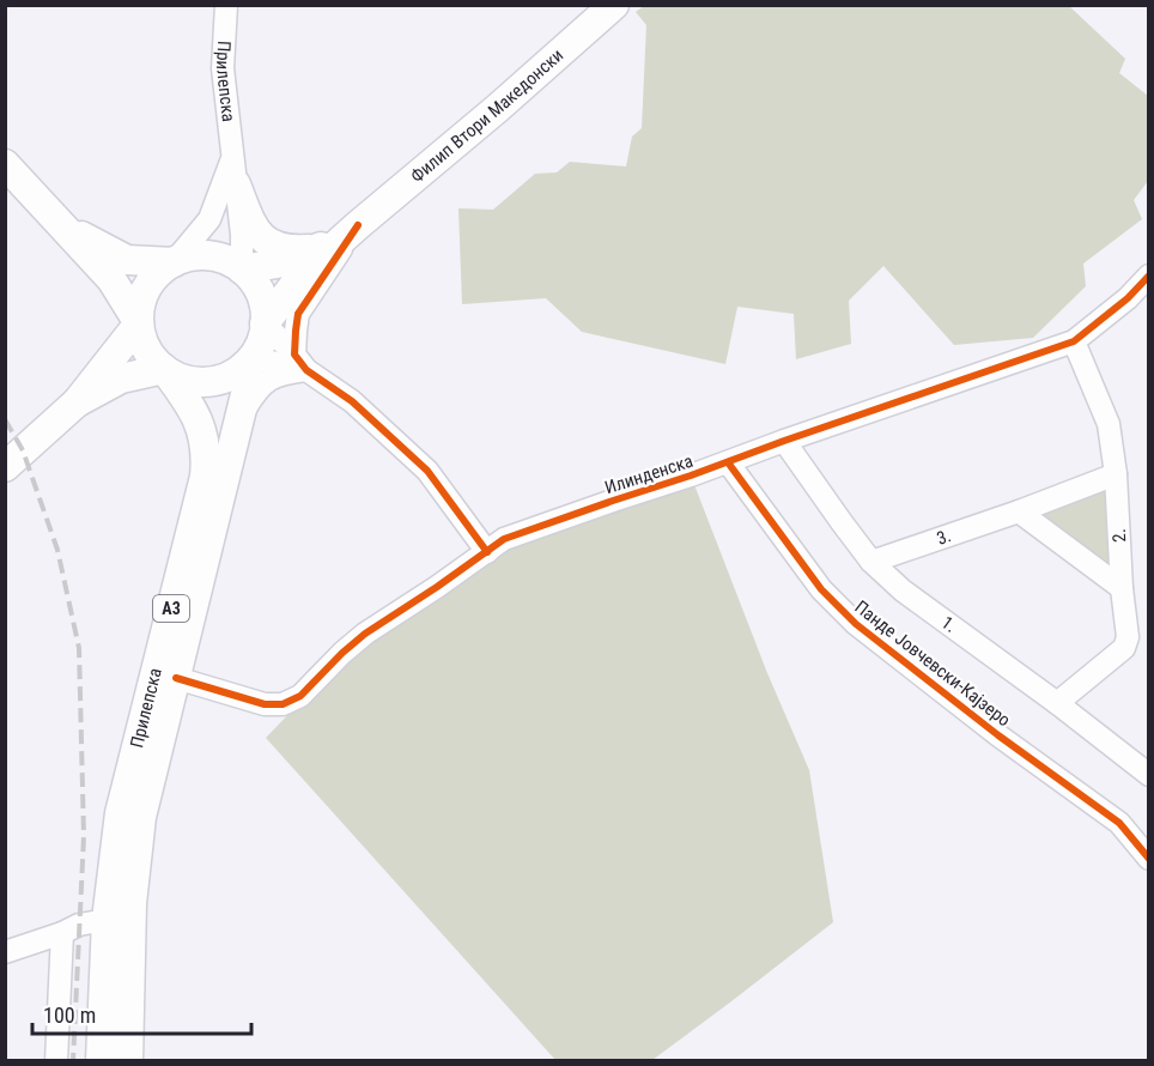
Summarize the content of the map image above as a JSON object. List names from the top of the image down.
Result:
{
  "streets": {
    "main road": ["Прилепска", "Филип Втори Македонски", "A3"],
    "street": [
      "Илинденска",
      "2.",
      "3.",
      "1.",
      "Панде Јовчевски-Кајзеро"
    ]
  },
  "crossings": [
    ["Прилепска", "Илинденска"],
    ["Прилепска", "A3"],
    ["Илинденска", "2."],
    ["Илинденска", "1."],
    ["Илинденска", "Панде Јовчевски-Кајзеро"],
    ["2.", "3."],
    ["2.", "1."],
    ["3.", "1."]
  ],
  "scale_bar": "100 m"
}
